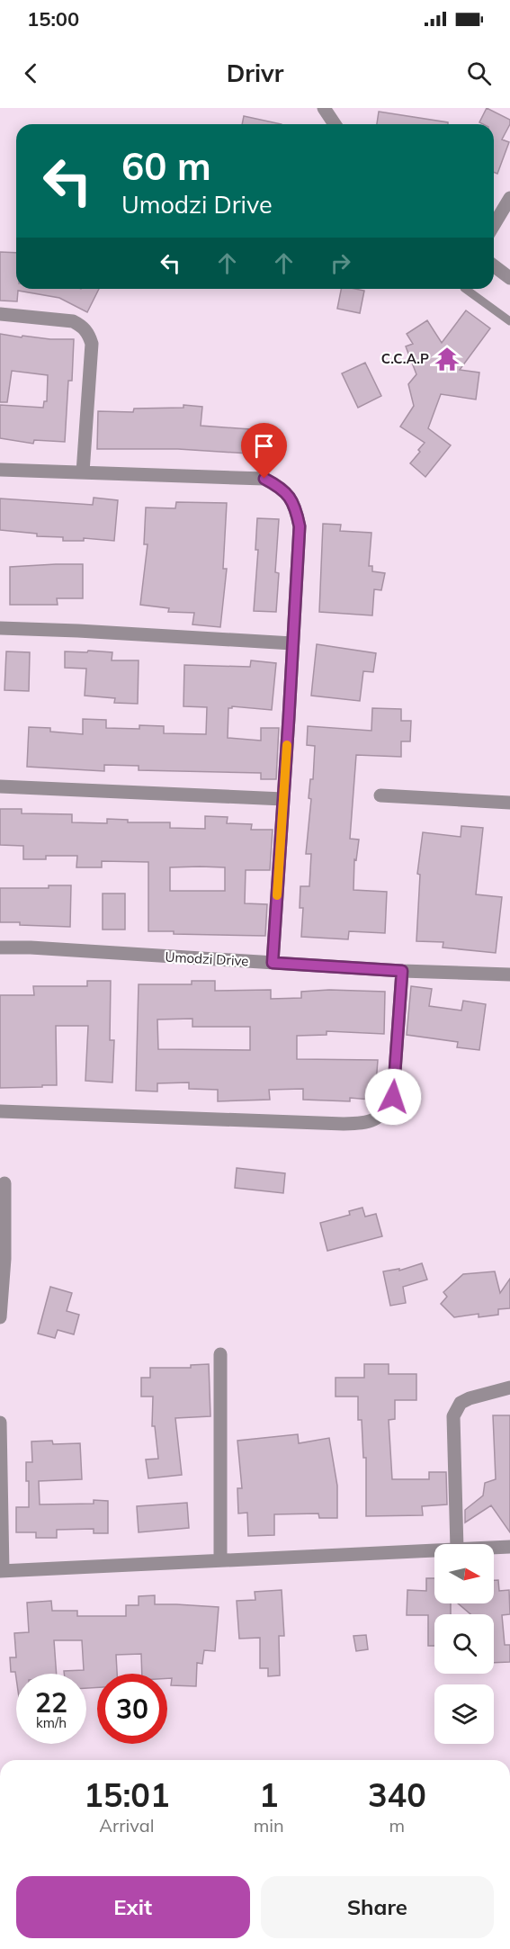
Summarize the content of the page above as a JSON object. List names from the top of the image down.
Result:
{
  "streets": {
    "street": ["Umodzi Drive"]
  },
  "places": {
    "temple": ["C.C.A.P"]
  },
  "north": "right",
  "page": {
    "status": "15:00",
    "header": "Drivr",
    "turn": ["60 m", "Umodzi Drive"],
    "speed": "22 km/h",
    "limit": "30",
    "eta": [
      "15:01",
      "Arrival",
      "1",
      "min",
      "340",
      "m"
    ],
    "buttons": ["Exit", "Share"]
  }
}
